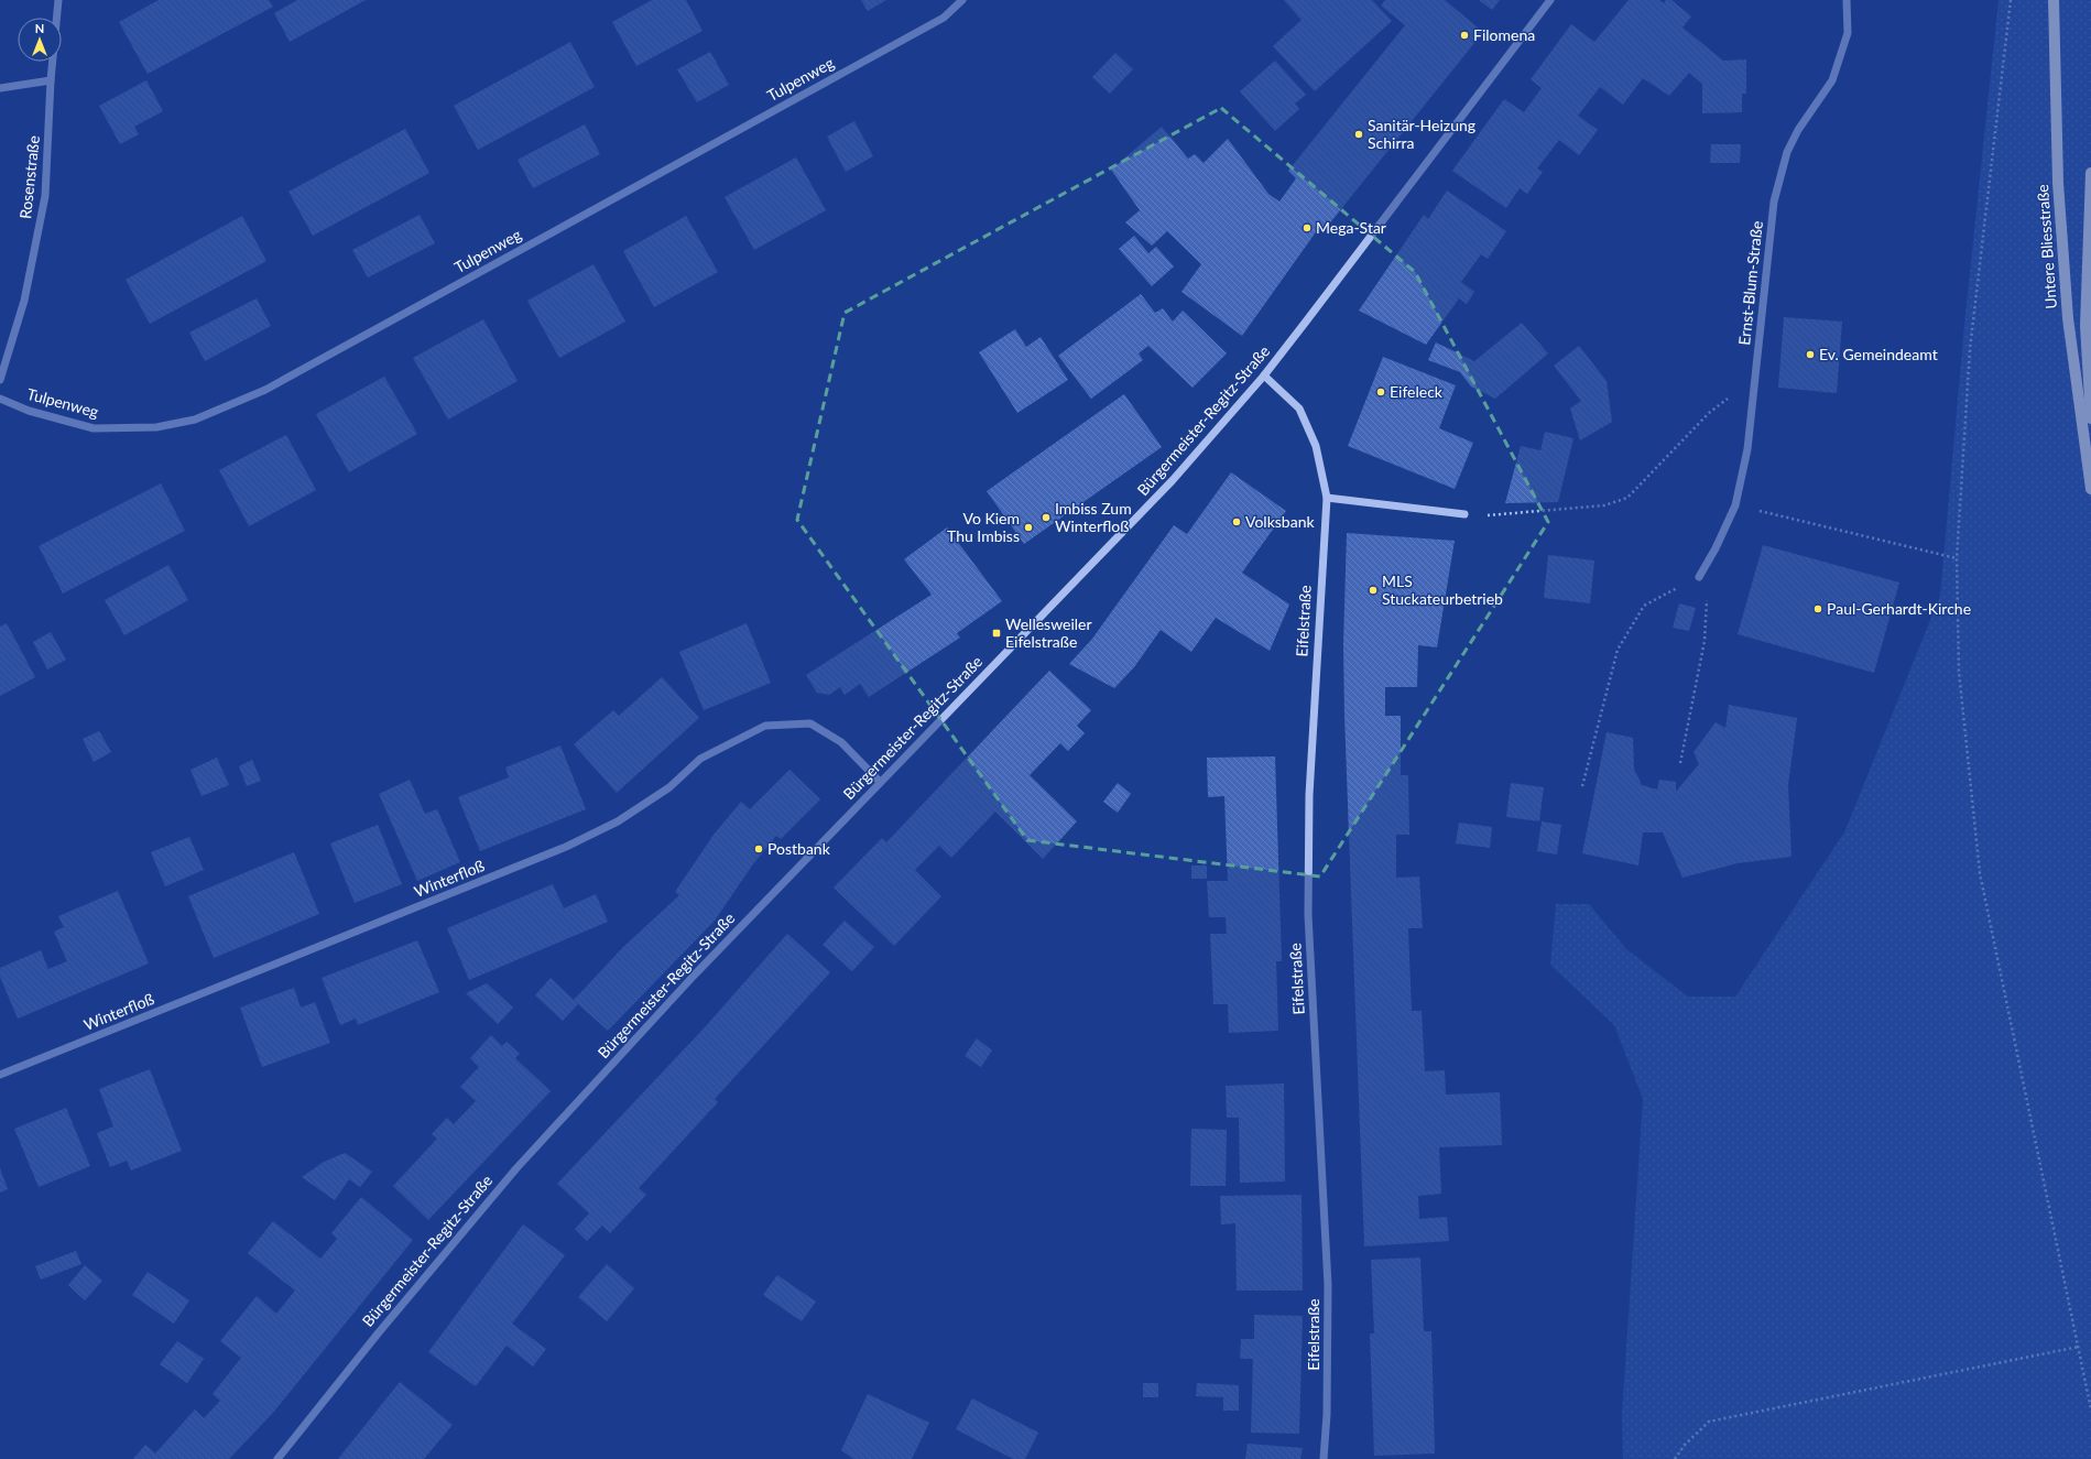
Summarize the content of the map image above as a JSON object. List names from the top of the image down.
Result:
{
  "streets": {
    "main road": ["Untere Bliesstraße"],
    "street": [
      "Tulpenweg",
      "Rosenstraße",
      "Ernst-Blum-Straße",
      "Bürgermeister-Regitz-Straße",
      "Eifelstraße",
      "Winterfloß"
    ]
  },
  "crossings": [
    ["Bürgermeister-Regitz-Straße", "Eifelstraße"],
    ["Bürgermeister-Regitz-Straße", "Winterfloß"]
  ],
  "places": {
    "other": [
      "Filomena",
      "Sanitär-Heizung Schirra",
      "Mega-Star",
      "Ev. Gemeindeamt",
      "Eifeleck",
      "Imbiss Zum Winterfloß",
      "Volksbank",
      "Vo Kiem Thu Imbiss",
      "MLS Stuckateurbetrieb",
      "Paul-Gerhardt-Kirche",
      "Postbank"
    ],
    "transit": ["Wellesweiler Eifelstraße"]
  },
  "north": "top"
}
